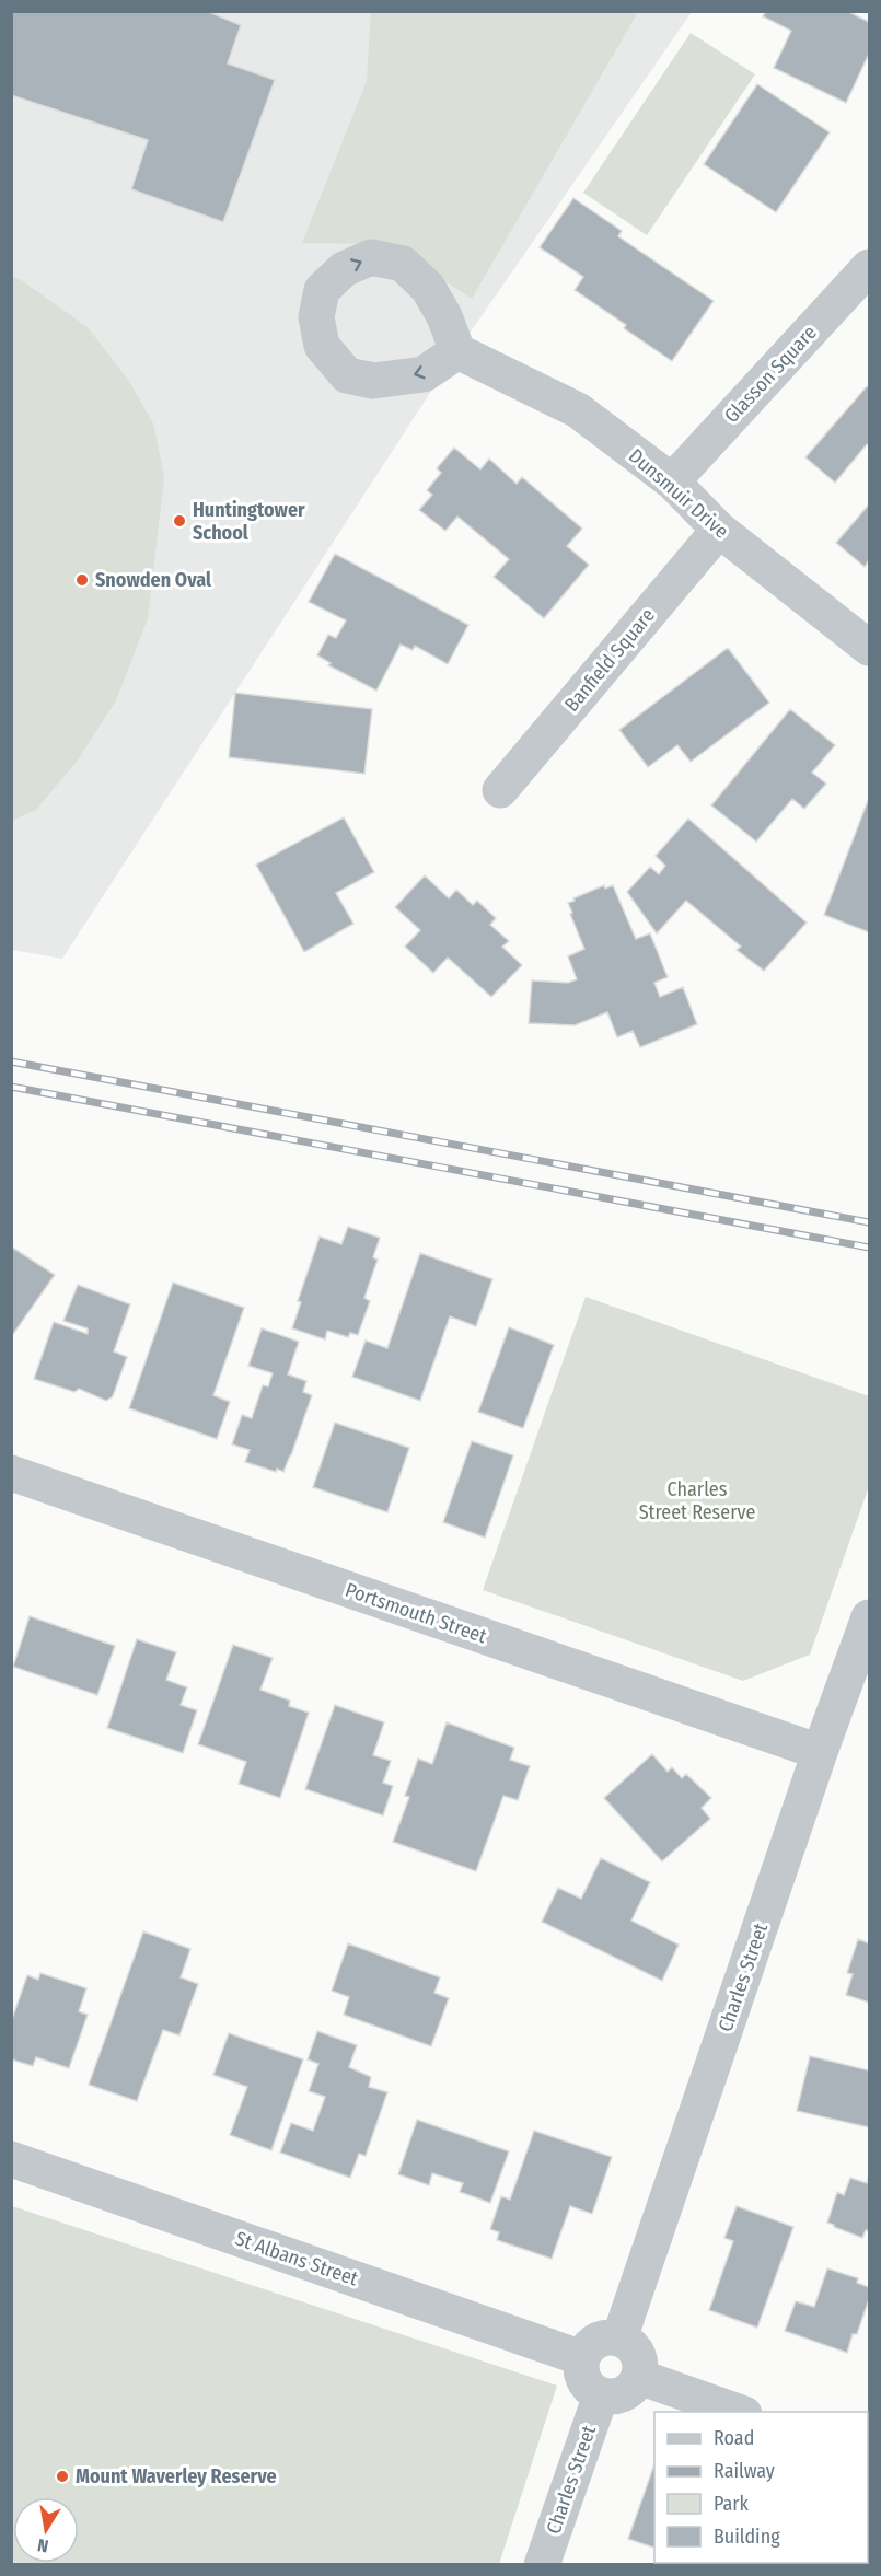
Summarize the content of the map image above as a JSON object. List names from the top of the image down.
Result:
{
  "streets": {
    "street": [
      "Glasson Square",
      "Dunsmuir Drive",
      "Banfield Square",
      "Portsmouth Street",
      "Charles Street",
      "St Albans Street"
    ]
  },
  "crossings": [
    ["Glasson Square", "Dunsmuir Drive"],
    ["Dunsmuir Drive", "Banfield Square"],
    ["Portsmouth Street", "Charles Street"],
    ["Charles Street", "St Albans Street"]
  ],
  "parks": ["Charles Street Reserve"],
  "places": ["Huntingtower School", "Snowden Oval", "Mount Waverley Reserve"],
  "legend": [
    "Road",
    "Railway",
    "Park",
    "Building"
  ],
  "north": "bottom"
}
